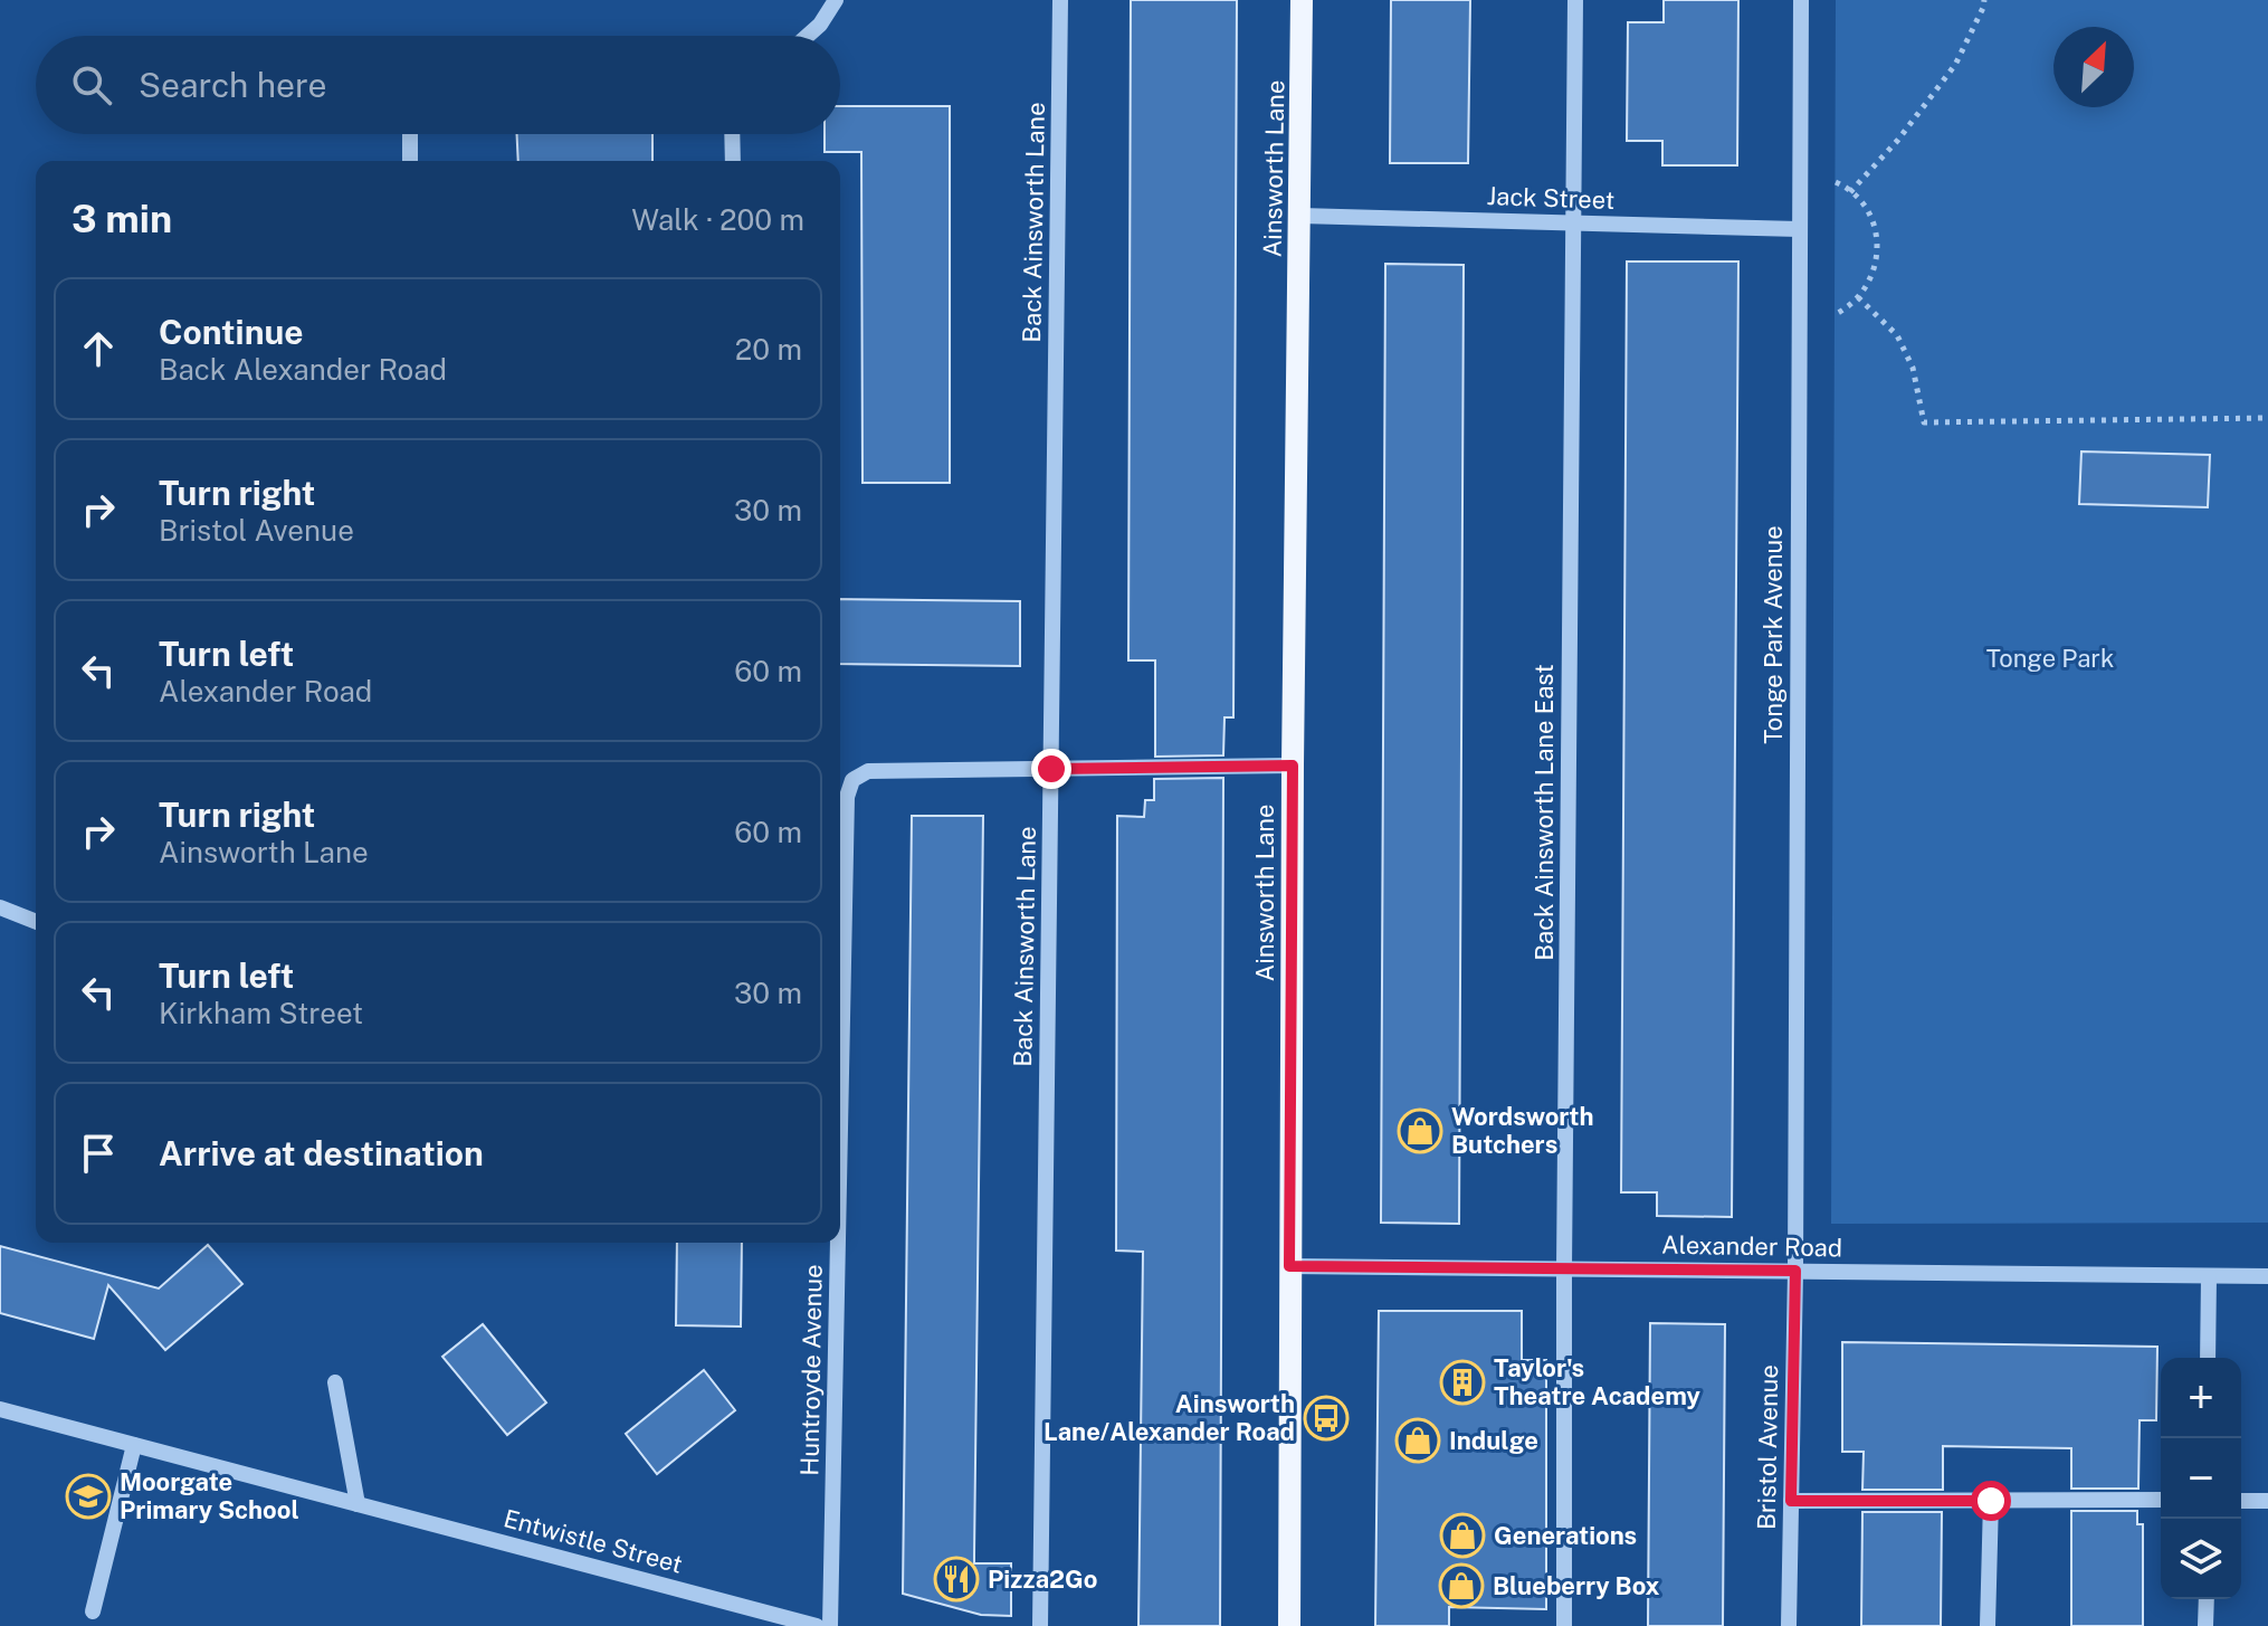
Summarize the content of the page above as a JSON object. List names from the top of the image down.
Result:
{
  "streets": {
    "main road": ["Ainsworth Lane"],
    "street": [
      "Jack Street",
      "Back Ainsworth Lane",
      "Tonge Park Avenue",
      "Back Ainsworth Lane East",
      "Alexander Road",
      "Huntroyde Avenue",
      "Bristol Avenue",
      "Entwistle Street"
    ]
  },
  "crossings": [
    ["Ainsworth Lane", "Jack Street"],
    ["Ainsworth Lane", "Alexander Road"],
    ["Ainsworth Lane", "Huntroyde Avenue"],
    ["Jack Street", "Tonge Park Avenue"],
    ["Jack Street", "Back Ainsworth Lane East"],
    ["Back Ainsworth Lane", "Huntroyde Avenue"],
    ["Tonge Park Avenue", "Alexander Road"],
    ["Tonge Park Avenue", "Bristol Avenue"],
    ["Back Ainsworth Lane East", "Alexander Road"],
    ["Alexander Road", "Bristol Avenue"]
  ],
  "parks": ["Tonge Park"],
  "places": {
    "shop": [
      "Wordsworth Butchers",
      "Indulge",
      "Generations",
      "Blueberry Box"
    ],
    "building": ["Taylor's Theatre Academy"],
    "bus stop": ["Ainsworth Lane/Alexander Road"],
    "school or university": ["Moorgate Primary School"],
    "restaurant": ["Pizza2Go"]
  },
  "north": "top right",
  "page": {
    "search": "Search here",
    "heading": ["3 min", "Walk · 200 m"],
    "list": [
      ["Continue", "Back Alexander Road", "20 m"],
      ["Turn right", "Bristol Avenue", "30 m"],
      ["Turn left", "Alexander Road", "60 m"],
      ["Turn right", "Ainsworth Lane", "60 m"],
      ["Turn left", "Kirkham Street", "30 m"],
      "Arrive at destination"
    ],
    "map_buttons": ["+", "−"]
  }
}
